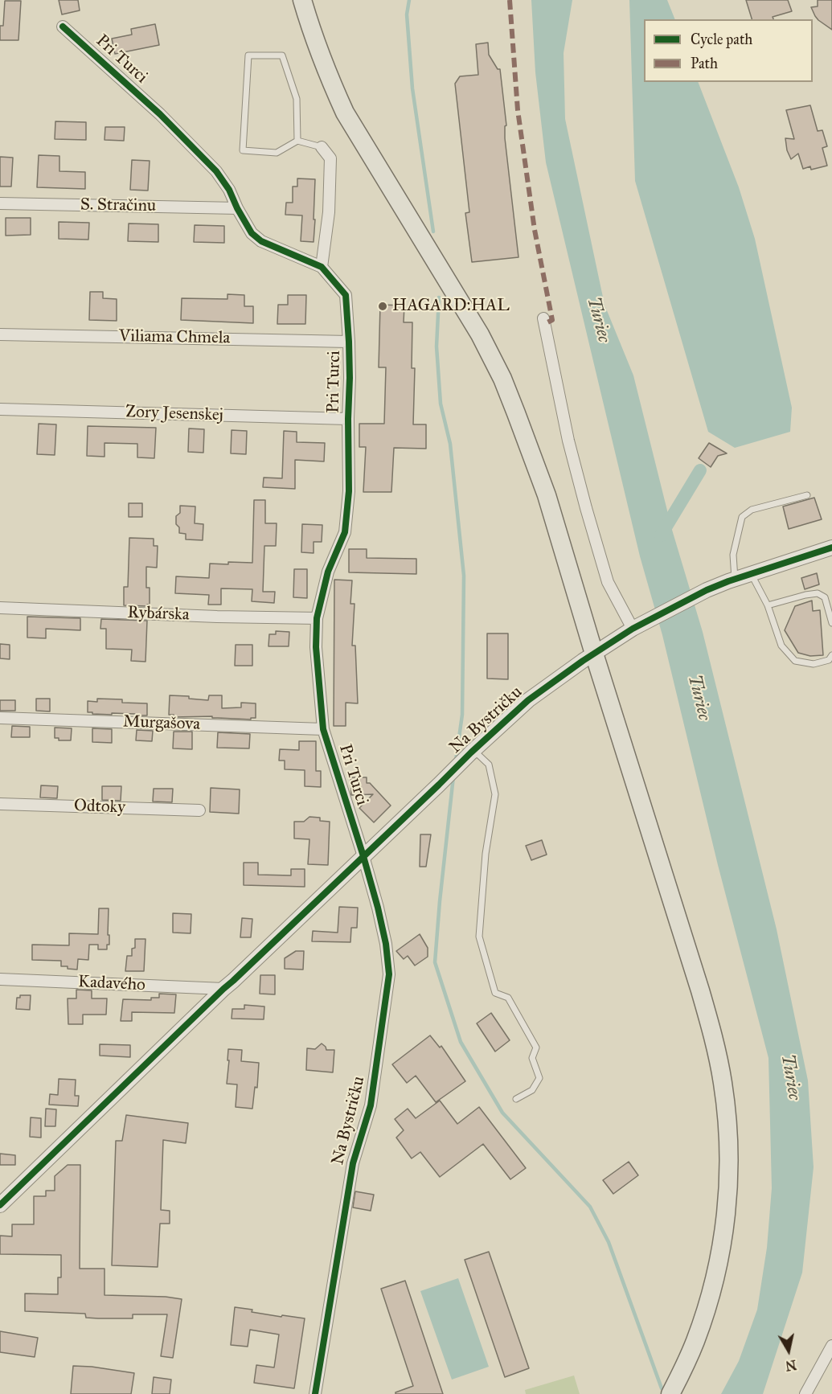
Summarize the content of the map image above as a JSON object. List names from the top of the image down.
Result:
{
  "streets": {
    "street": [
      "Pri Turci",
      "S. Stračinu",
      "Viliama Chmela",
      "Zory Jesenskej",
      "Rybárska",
      "Na Bystričku",
      "Murgašova",
      "Odtoky",
      "Kadavého"
    ]
  },
  "crossings": [
    ["Pri Turci", "S. Stračinu"],
    ["Pri Turci", "Viliama Chmela"],
    ["Pri Turci", "Zory Jesenskej"],
    ["Pri Turci", "Rybárska"],
    ["Pri Turci", "Na Bystričku"],
    ["Pri Turci", "Murgašova"],
    ["Na Bystričku", "Kadavého"]
  ],
  "water": ["Turiec"],
  "places": ["HAGARD:HAL"],
  "legend": ["Cycle path", "Path"],
  "north": "bottom"
}
